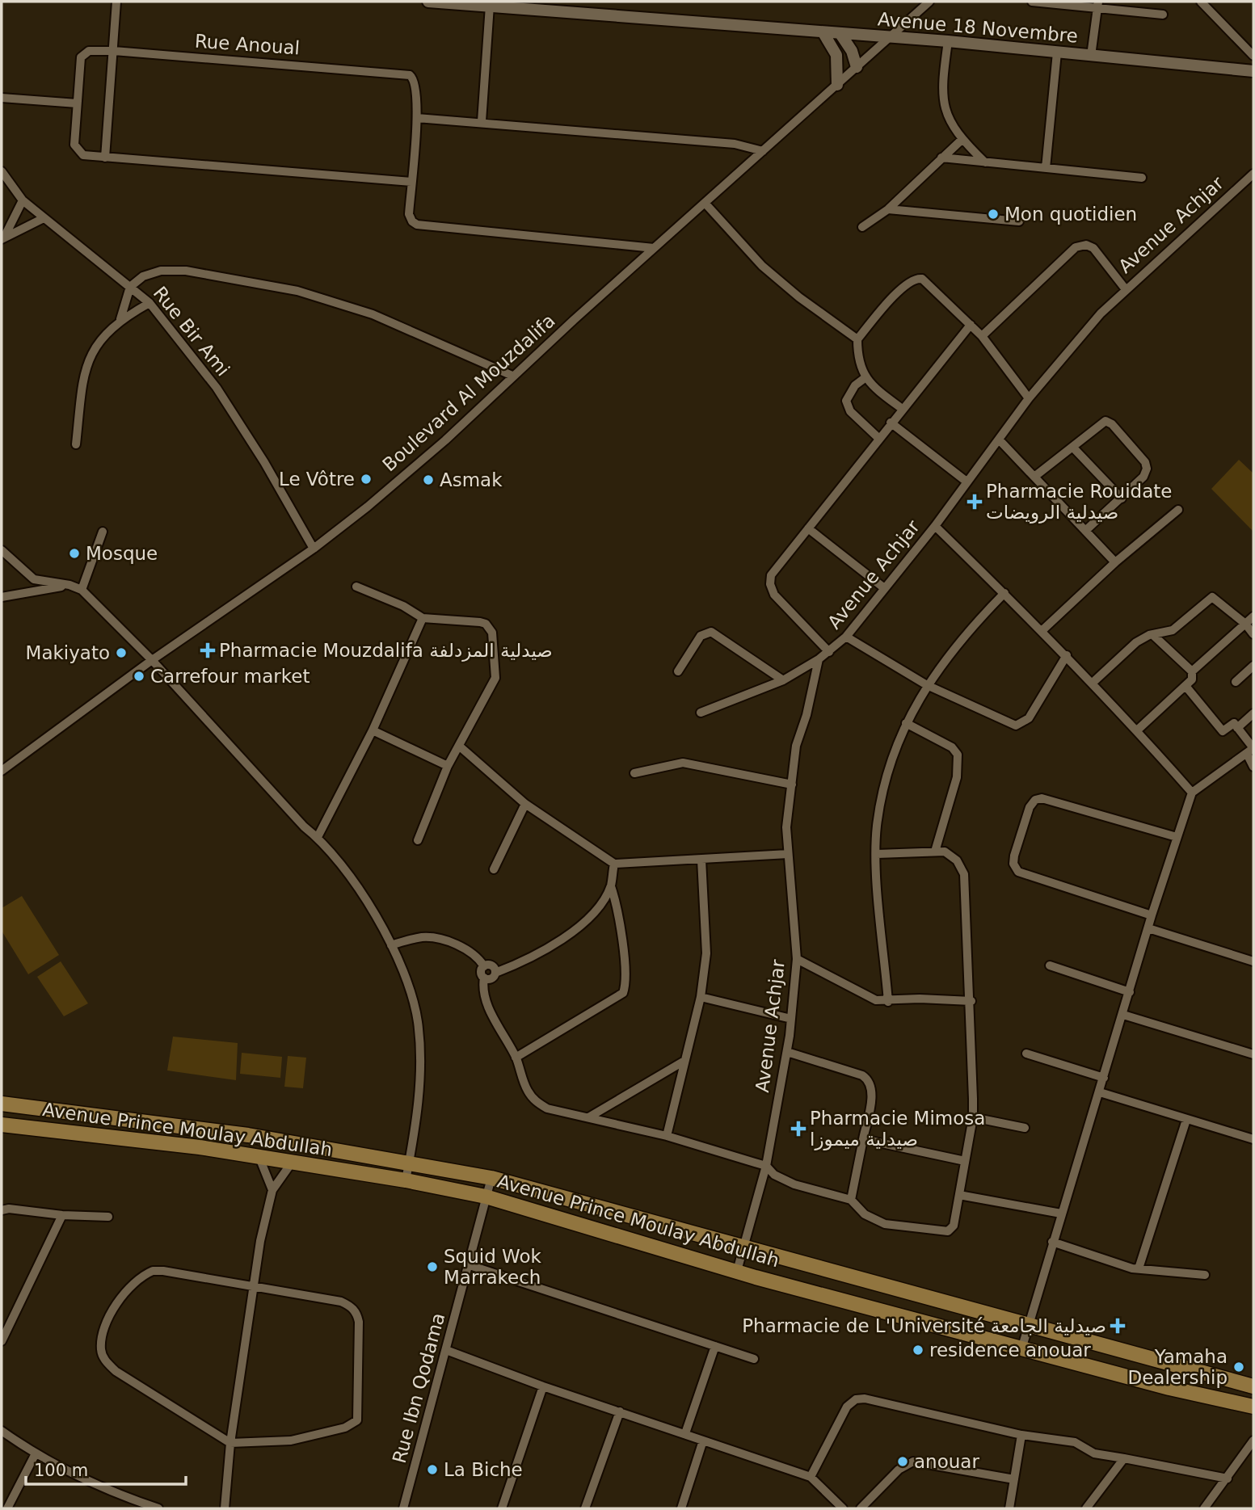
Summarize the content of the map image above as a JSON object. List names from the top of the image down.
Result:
{
  "streets": {
    "main road": ["Avenue Prince Moulay Abdullah"],
    "street": [
      "Avenue 18 Novembre",
      "Rue Anoual",
      "Avenue Achjar",
      "Rue Bir Ami",
      "Boulevard Al Mouzdalifa",
      "Rue Ibn Qodama"
    ]
  },
  "crossings": [
    ["Avenue 18 Novembre", "Boulevard Al Mouzdalifa"],
    ["Avenue Achjar", "Avenue Prince Moulay Abdullah"],
    ["Rue Bir Ami", "Boulevard Al Mouzdalifa"],
    ["Avenue Prince Moulay Abdullah", "Rue Ibn Qodama"]
  ],
  "places": {
    "other": [
      "Mon quotidien",
      "Le Vôtre",
      "Asmak",
      "Mosque",
      "Makiyato",
      "Carrefour market",
      "Squid Wok Marrakech",
      "residence anouar",
      "Yamaha Dealership",
      "anouar",
      "La Biche"
    ],
    "health": [
      "Pharmacie Rouidate صيدلية الرويضات",
      "Pharmacie Mouzdalifa صيدلية المزدلفة",
      "Pharmacie Mimosa صيدلية ميموزا",
      "Pharmacie de L'Université صيدلية الجامعة"
    ]
  },
  "scale_bar": "100 m"
}
